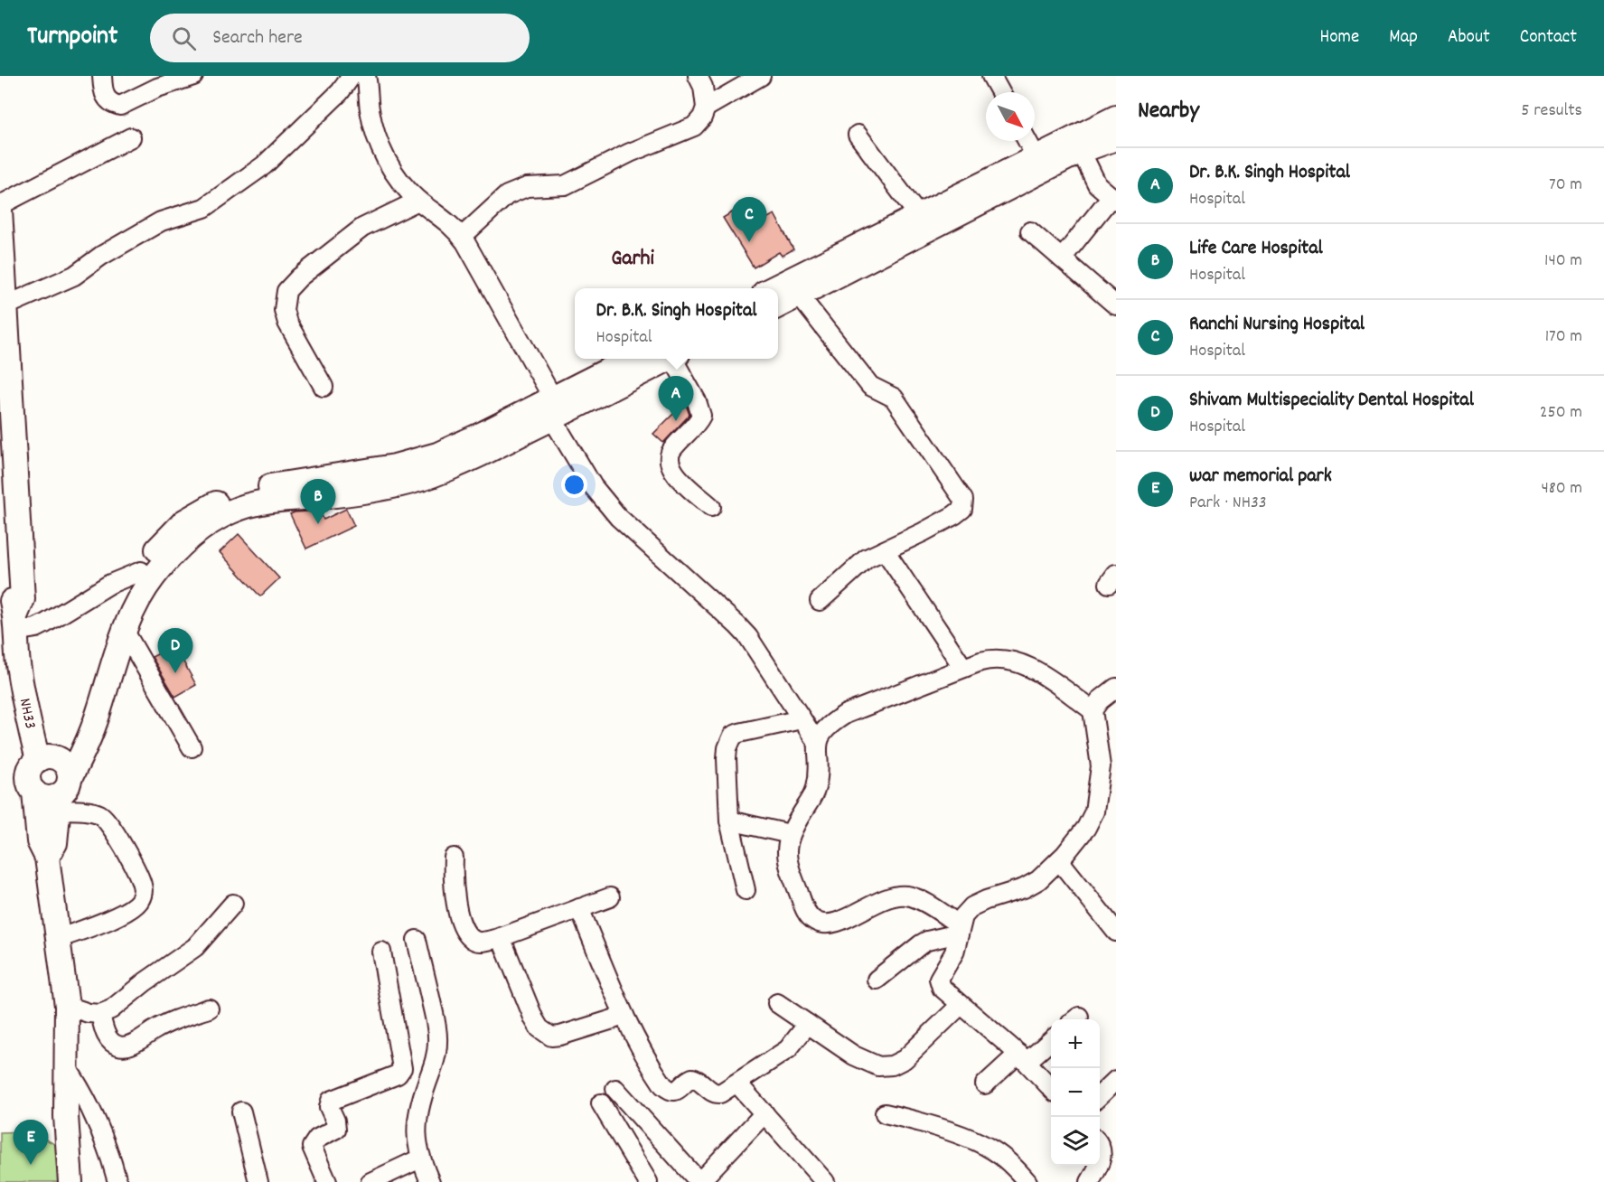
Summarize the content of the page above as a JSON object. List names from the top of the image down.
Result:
{
  "streets": {
    "main road": ["NH33"]
  },
  "districts": ["Garhi"],
  "north": "bottom right",
  "page": {
    "header": "Turnpoint",
    "search": "Search here",
    "nav": [
      "Home",
      "Map",
      "About",
      "Contact"
    ],
    "heading": ["Nearby", "5 results"],
    "list": [
      {
        "mark": "A",
        "name": "Dr. B.K. Singh Hospital",
        "note": "Hospital",
        "value": "70 m"
      },
      {
        "mark": "B",
        "name": "Life Care Hospital",
        "note": "Hospital",
        "value": "140 m"
      },
      {
        "mark": "C",
        "name": "Ranchi Nursing Hospital",
        "note": "Hospital",
        "value": "170 m"
      },
      {
        "mark": "D",
        "name": "Shivam Multispeciality Dental Hospital",
        "note": "Hospital",
        "value": "250 m"
      },
      {
        "mark": "E",
        "name": "war memorial park",
        "note": "Park · NH33",
        "value": "480 m"
      }
    ],
    "pins": [
      "C",
      "A",
      "B",
      "D",
      "E"
    ],
    "popup": ["Dr. B.K. Singh Hospital", "Hospital"],
    "map_buttons": ["+", "−"]
  }
}
